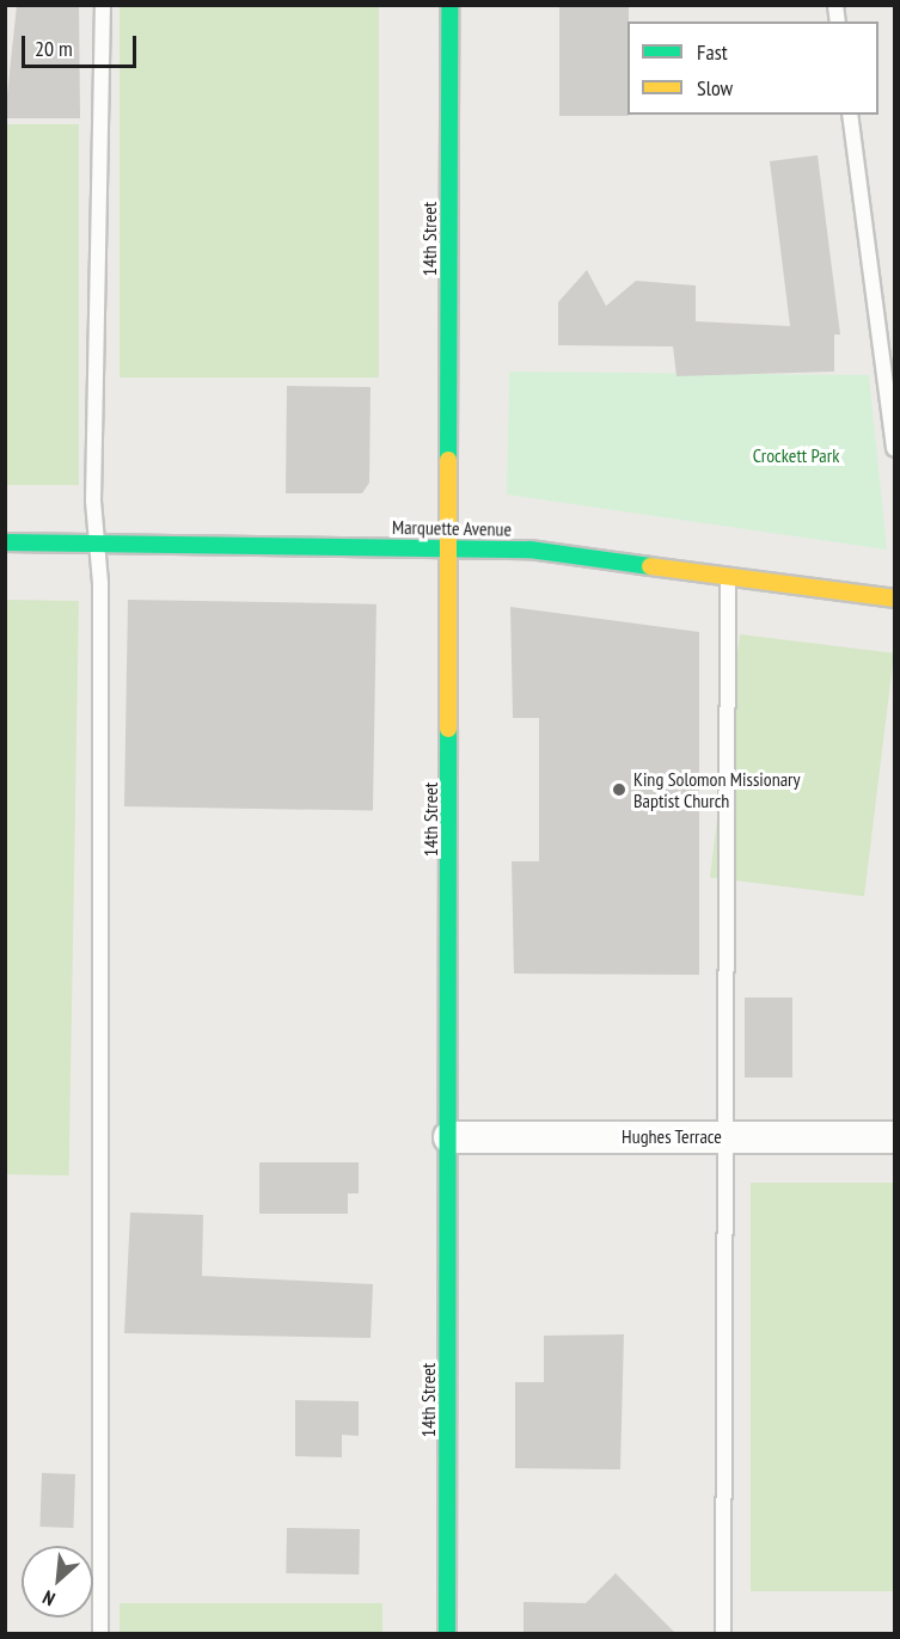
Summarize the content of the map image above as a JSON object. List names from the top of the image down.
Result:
{
  "streets": {
    "street": ["14th Street", "Marquette Avenue", "Hughes Terrace"]
  },
  "crossings": [
    ["14th Street", "Marquette Avenue"],
    ["14th Street", "Hughes Terrace"]
  ],
  "parks": ["Crockett Park"],
  "places": ["King Solomon Missionary Baptist Church"],
  "legend": ["Fast", "Slow"],
  "scale_bar": "20 m",
  "north": "bottom left"
}
